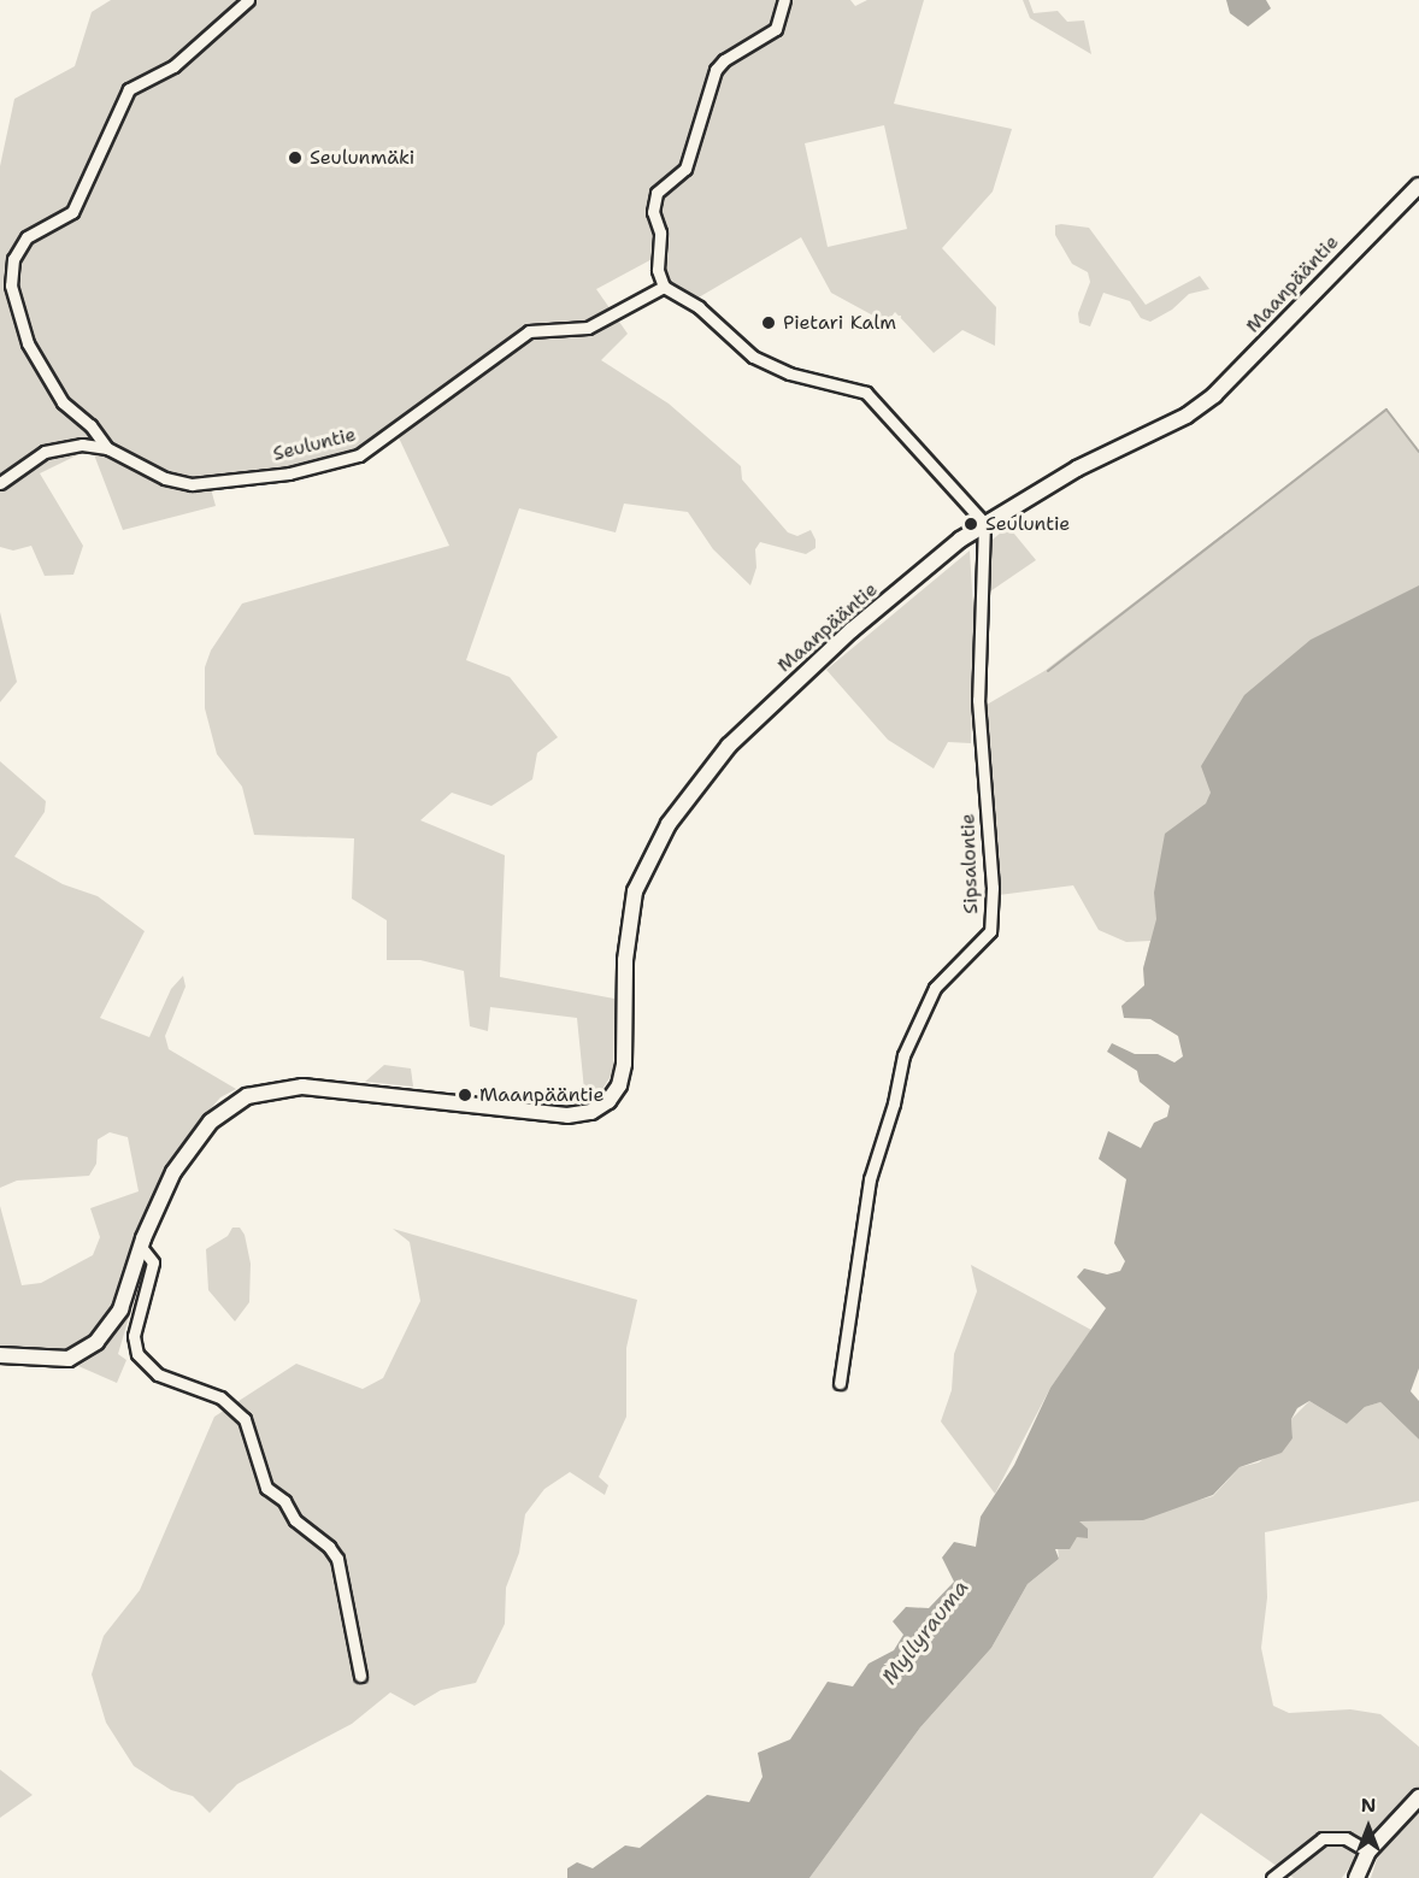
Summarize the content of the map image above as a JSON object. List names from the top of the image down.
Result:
{
  "streets": {
    "street": ["Maanpääntie", "Seuluntie", "Sipsalontie"]
  },
  "crossings": [
    ["Maanpääntie", "Sipsalontie"]
  ],
  "water": ["Myllyrauma"],
  "places": [
    "Seulunmäki",
    "Pietari Kalm",
    "Seuluntie",
    "Maanpääntie"
  ],
  "north": "top"
}
